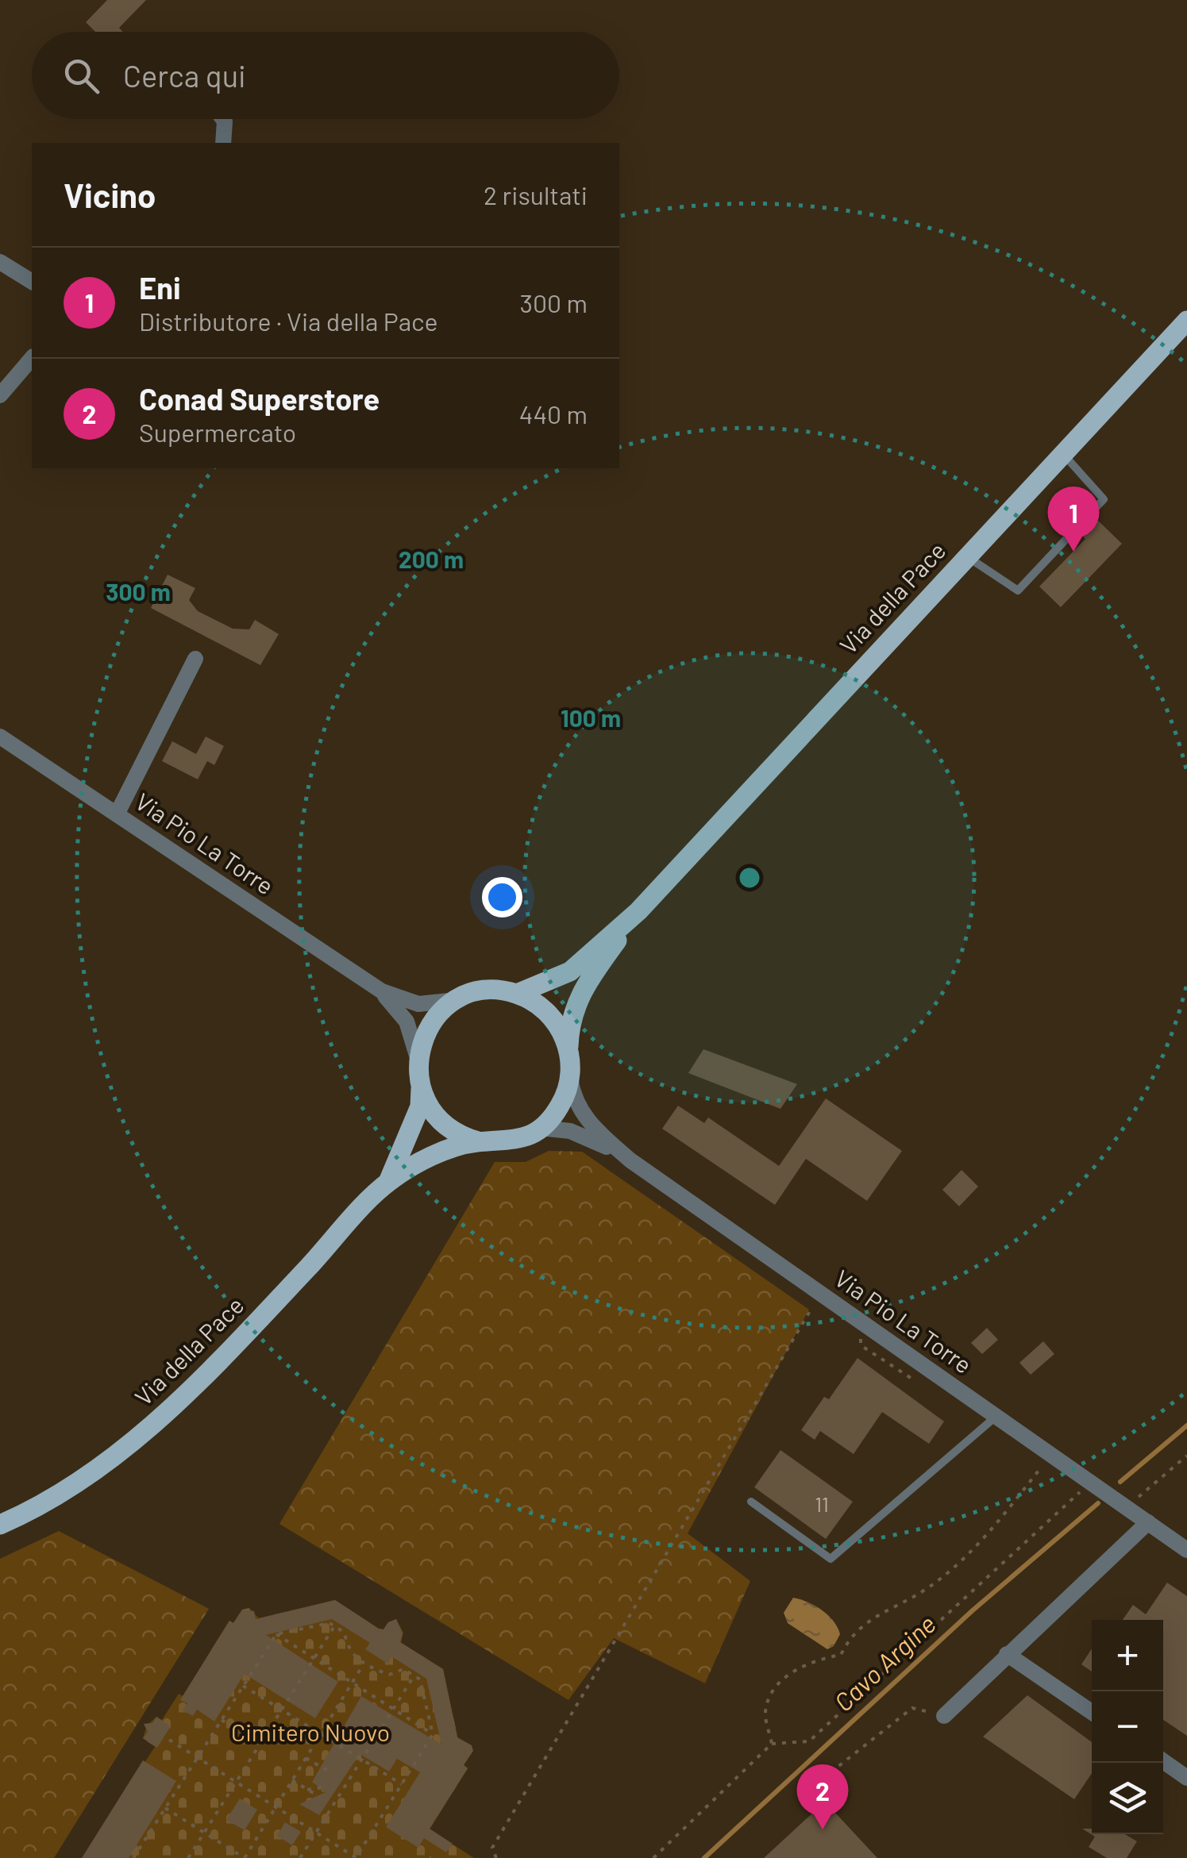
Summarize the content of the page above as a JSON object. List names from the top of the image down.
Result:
{
  "streets": {
    "main road": ["Via della Pace"],
    "street": ["Via Pio La Torre"]
  },
  "crossings": [
    ["Via della Pace", "Via Pio La Torre"]
  ],
  "water": ["Cavo Argine"],
  "parks": ["Cimitero Nuovo"],
  "house_numbers": ["11"],
  "page": {
    "search": "Cerca qui",
    "heading": ["Vicino", "2 risultati"],
    "list": [
      {
        "mark": "1",
        "name": "Eni",
        "note": "Distributore · Via della Pace",
        "value": "300 m"
      },
      {
        "mark": "2",
        "name": "Conad Superstore",
        "note": "Supermercato",
        "value": "440 m"
      }
    ],
    "pins": ["1", "2"],
    "map_buttons": ["+", "−"]
  },
  "rings": ["200 m", "300 m", "100 m"]
}
